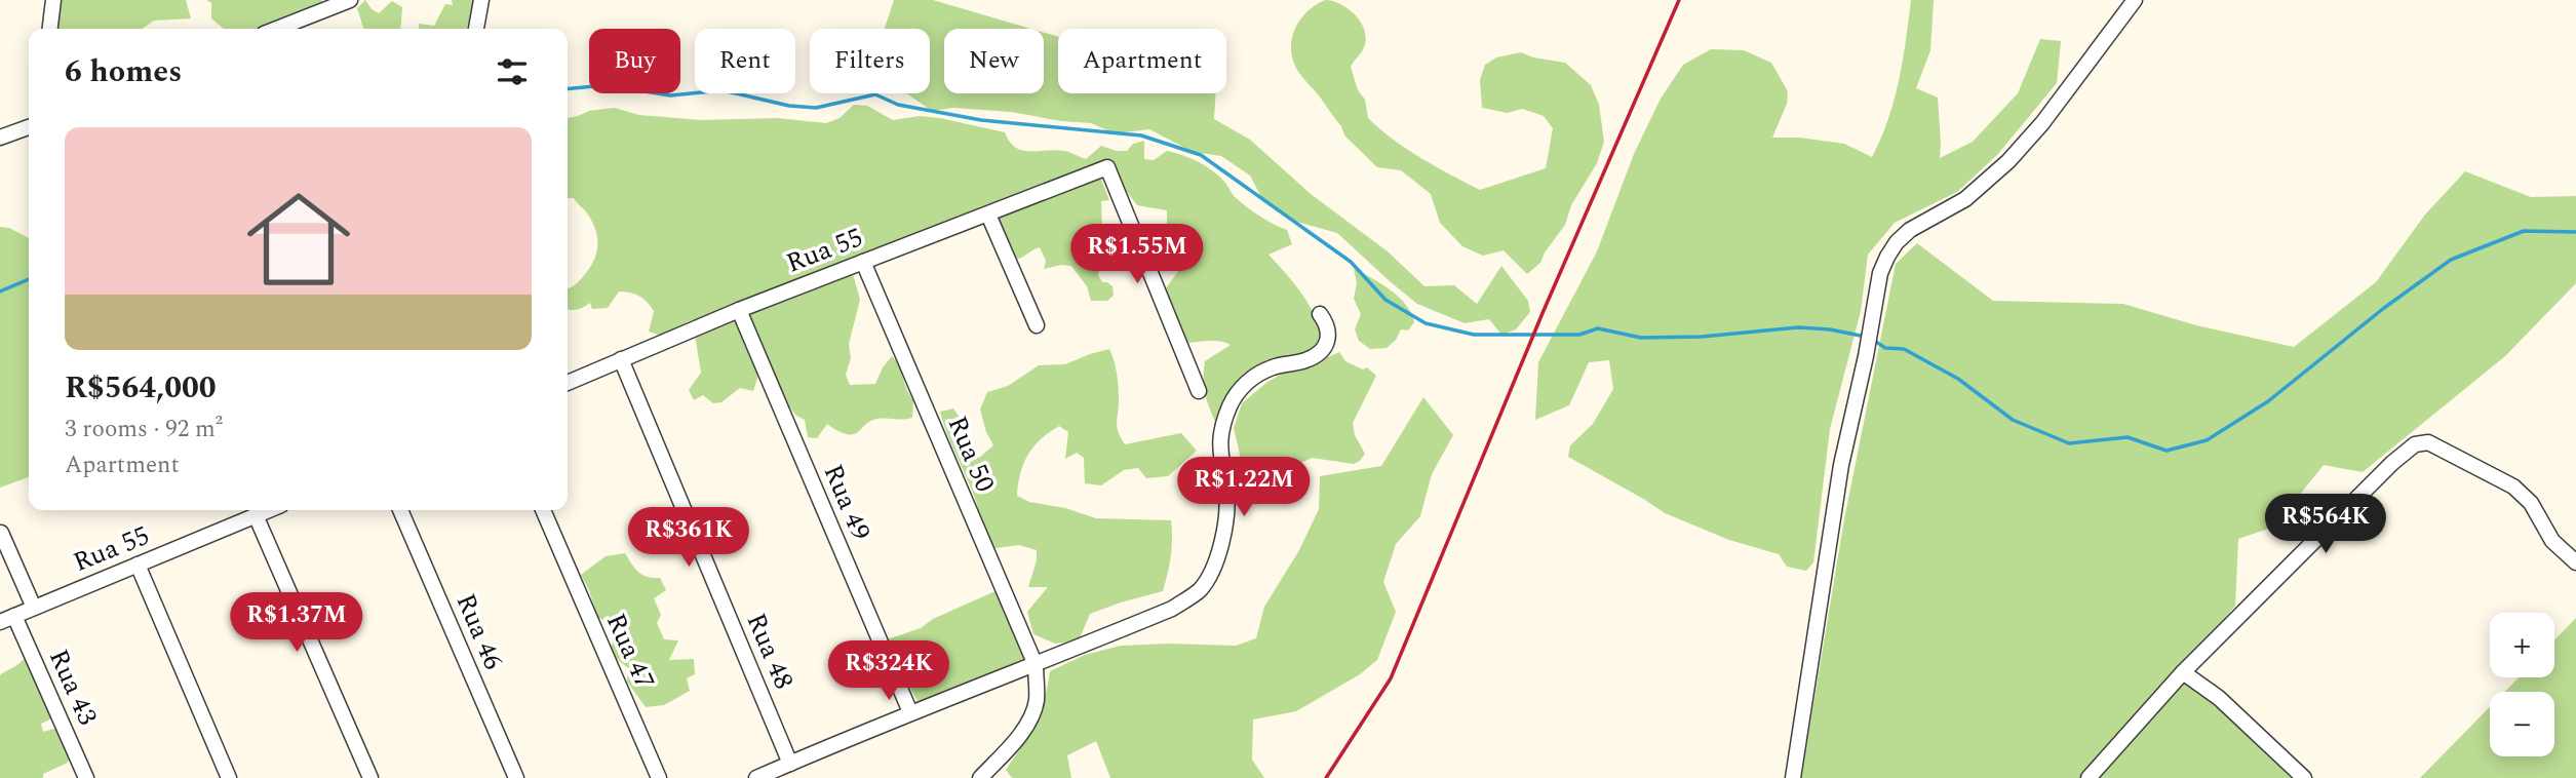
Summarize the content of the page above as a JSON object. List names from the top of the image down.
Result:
{
  "streets": {
    "street": [
      "Rua 55",
      "Rua 50",
      "Rua 49",
      "Rua 46",
      "Rua 47",
      "Rua 48",
      "Rua 43"
    ]
  },
  "crossings": [
    ["Rua 55", "Rua 50"],
    ["Rua 55", "Rua 49"],
    ["Rua 55", "Rua 48"],
    ["Rua 55", "Rua 43"]
  ],
  "page": {
    "chip": [
      "Buy",
      "Rent",
      "Filters",
      "New",
      "Apartment"
    ],
    "heading": "6 homes",
    "list": [
      {
        "name": "R$564,000",
        "note": "3 rooms · 92 m² · Apartment"
      }
    ],
    "price": [
      "R$1.55M",
      "R$1.22M",
      "R$564K",
      "R$361K",
      "R$1.37M",
      "R$324K"
    ],
    "map_buttons": ["+", "−"]
  }
}
